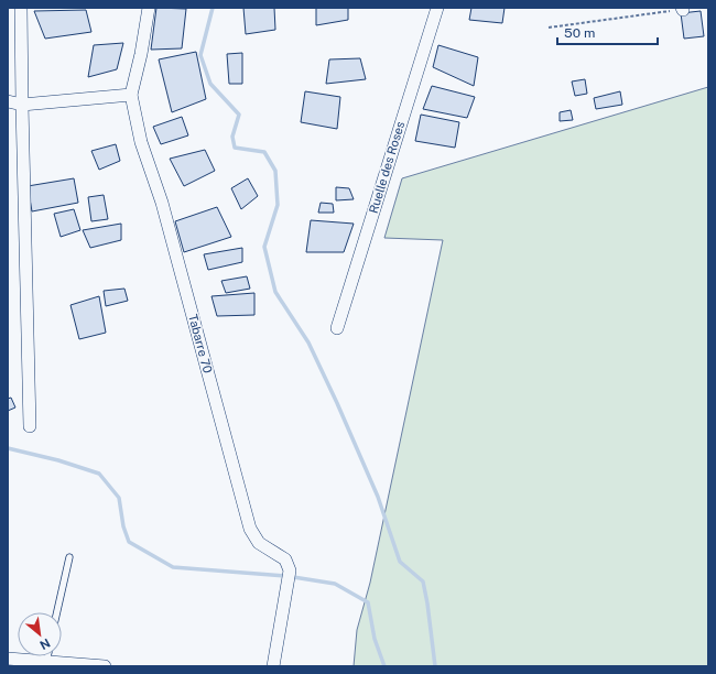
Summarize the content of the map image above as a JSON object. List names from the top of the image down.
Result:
{
  "streets": {
    "street": ["Ruelle des Roses", "Tabarre 70"]
  },
  "scale_bar": "50 m",
  "north": "bottom right"
}
